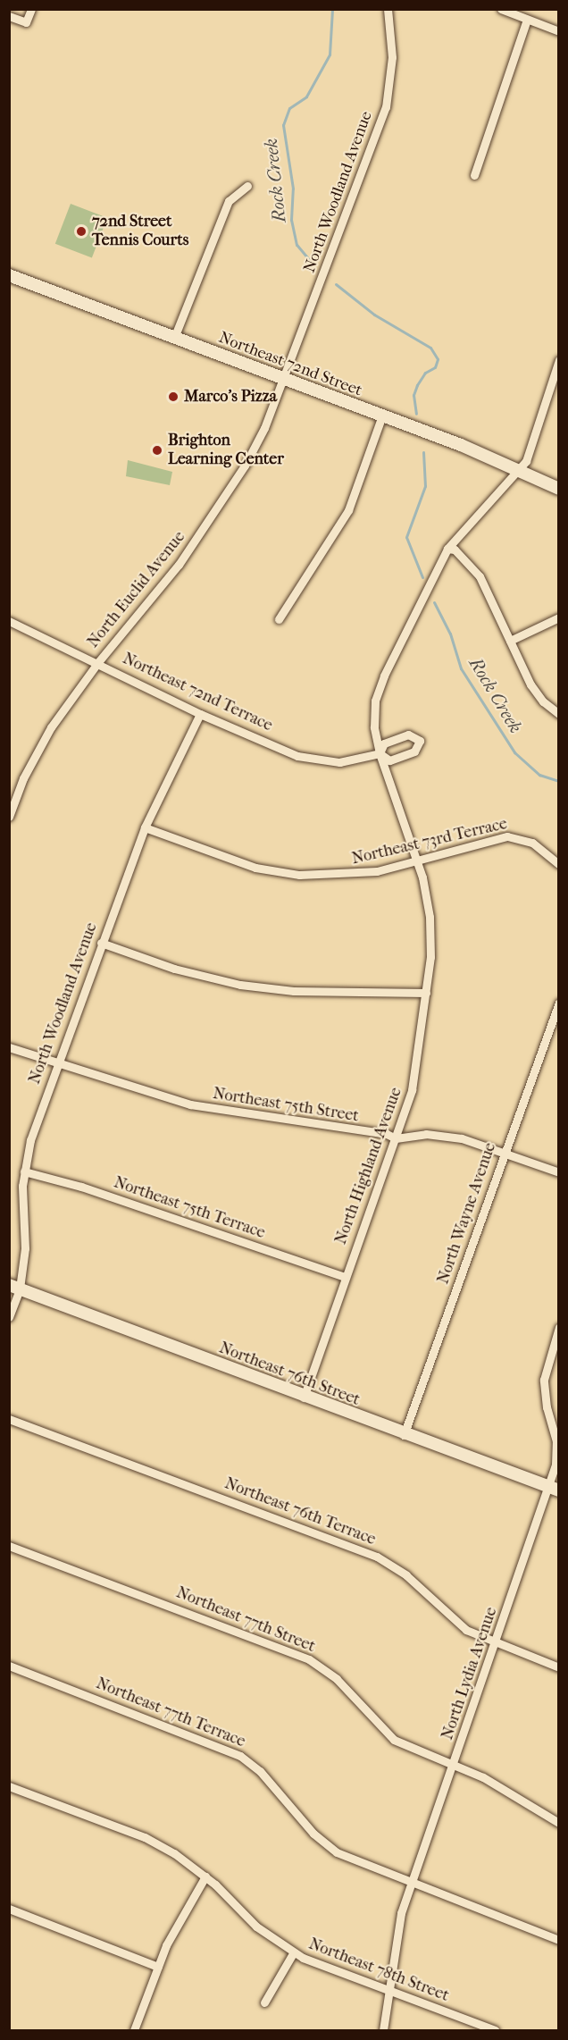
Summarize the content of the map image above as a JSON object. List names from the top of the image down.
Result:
{
  "streets": {
    "main road": ["Northeast 72nd Street", "Northeast 76th Street"],
    "street": [
      "North Woodland Avenue",
      "North Euclid Avenue",
      "Northeast 72nd Terrace",
      "Northeast 73rd Terrace",
      "Northeast 75th Street",
      "North Highland Avenue",
      "Northeast 75th Terrace",
      "North Wayne Avenue",
      "Northeast 76th Terrace",
      "Northeast 77th Street",
      "North Lydia Avenue",
      "Northeast 77th Terrace",
      "Northeast 78th Street"
    ]
  },
  "crossings": [
    ["North Woodland Avenue", "Northeast 72nd Street"],
    ["North Woodland Avenue", "North Euclid Avenue"],
    ["North Woodland Avenue", "Northeast 72nd Terrace"],
    ["North Woodland Avenue", "Northeast 73rd Terrace"],
    ["North Woodland Avenue", "Northeast 75th Street"],
    ["North Woodland Avenue", "Northeast 75th Terrace"],
    ["North Woodland Avenue", "Northeast 76th Street"],
    ["Northeast 72nd Street", "North Euclid Avenue"],
    ["Northeast 72nd Street", "North Highland Avenue"],
    ["North Euclid Avenue", "Northeast 72nd Terrace"],
    ["Northeast 72nd Terrace", "North Highland Avenue"],
    ["Northeast 73rd Terrace", "North Highland Avenue"],
    ["Northeast 75th Street", "North Highland Avenue"],
    ["Northeast 75th Street", "North Wayne Avenue"],
    ["North Highland Avenue", "Northeast 75th Terrace"],
    ["North Highland Avenue", "Northeast 76th Street"],
    ["North Wayne Avenue", "Northeast 76th Street"],
    ["Northeast 76th Street", "North Lydia Avenue"],
    ["Northeast 76th Terrace", "North Lydia Avenue"],
    ["Northeast 77th Street", "North Lydia Avenue"],
    ["North Lydia Avenue", "Northeast 77th Terrace"],
    ["North Lydia Avenue", "Northeast 78th Street"]
  ],
  "water": ["Rock Creek"],
  "places": ["72nd Street Tennis Courts", "Marco's Pizza", "Brighton Learning Center"]
}
